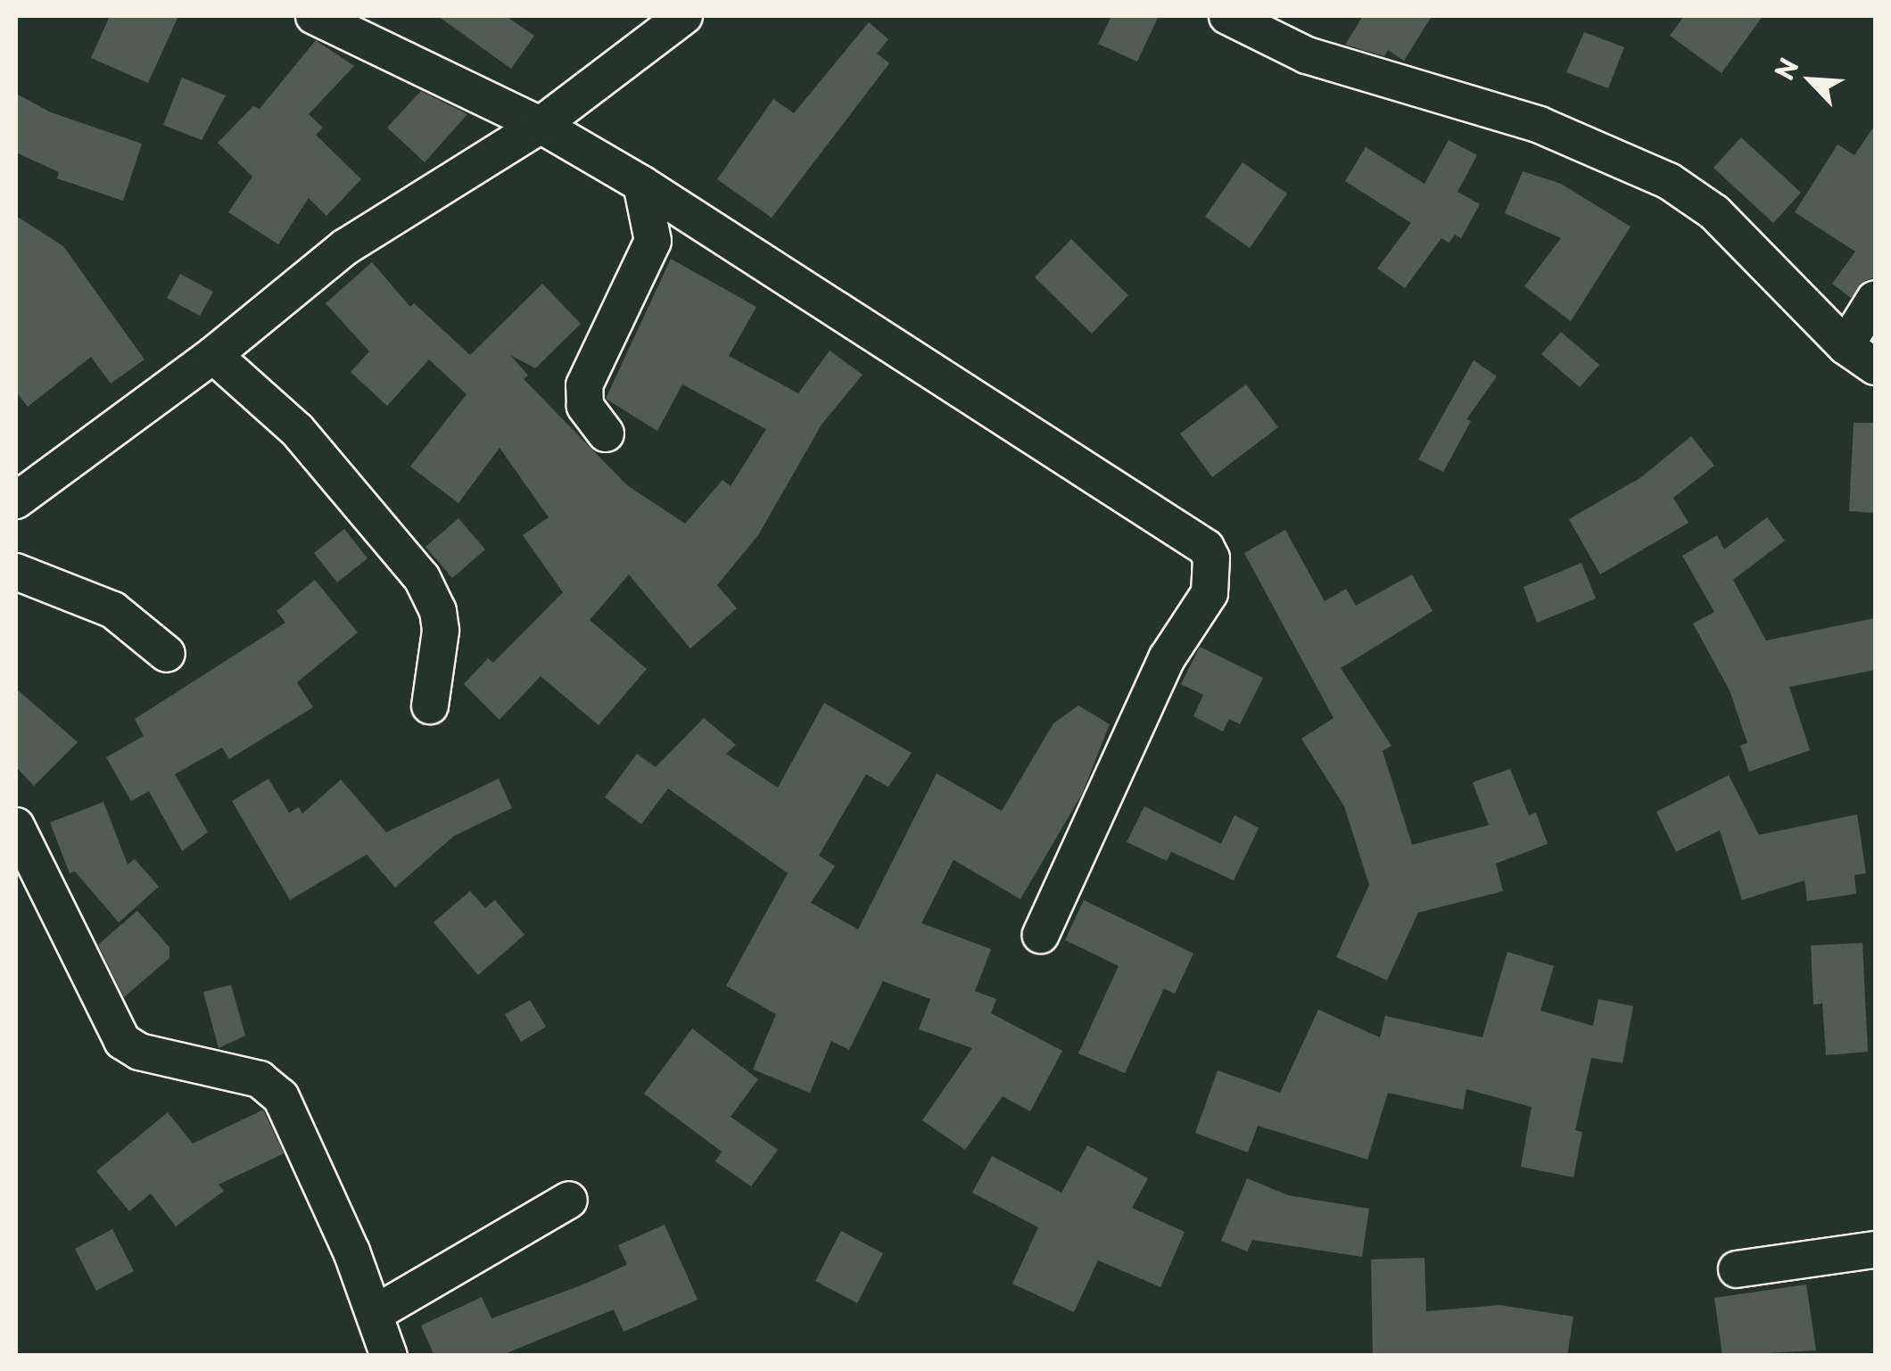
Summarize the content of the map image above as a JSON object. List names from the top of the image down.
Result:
{
  "north": "top left"
}
